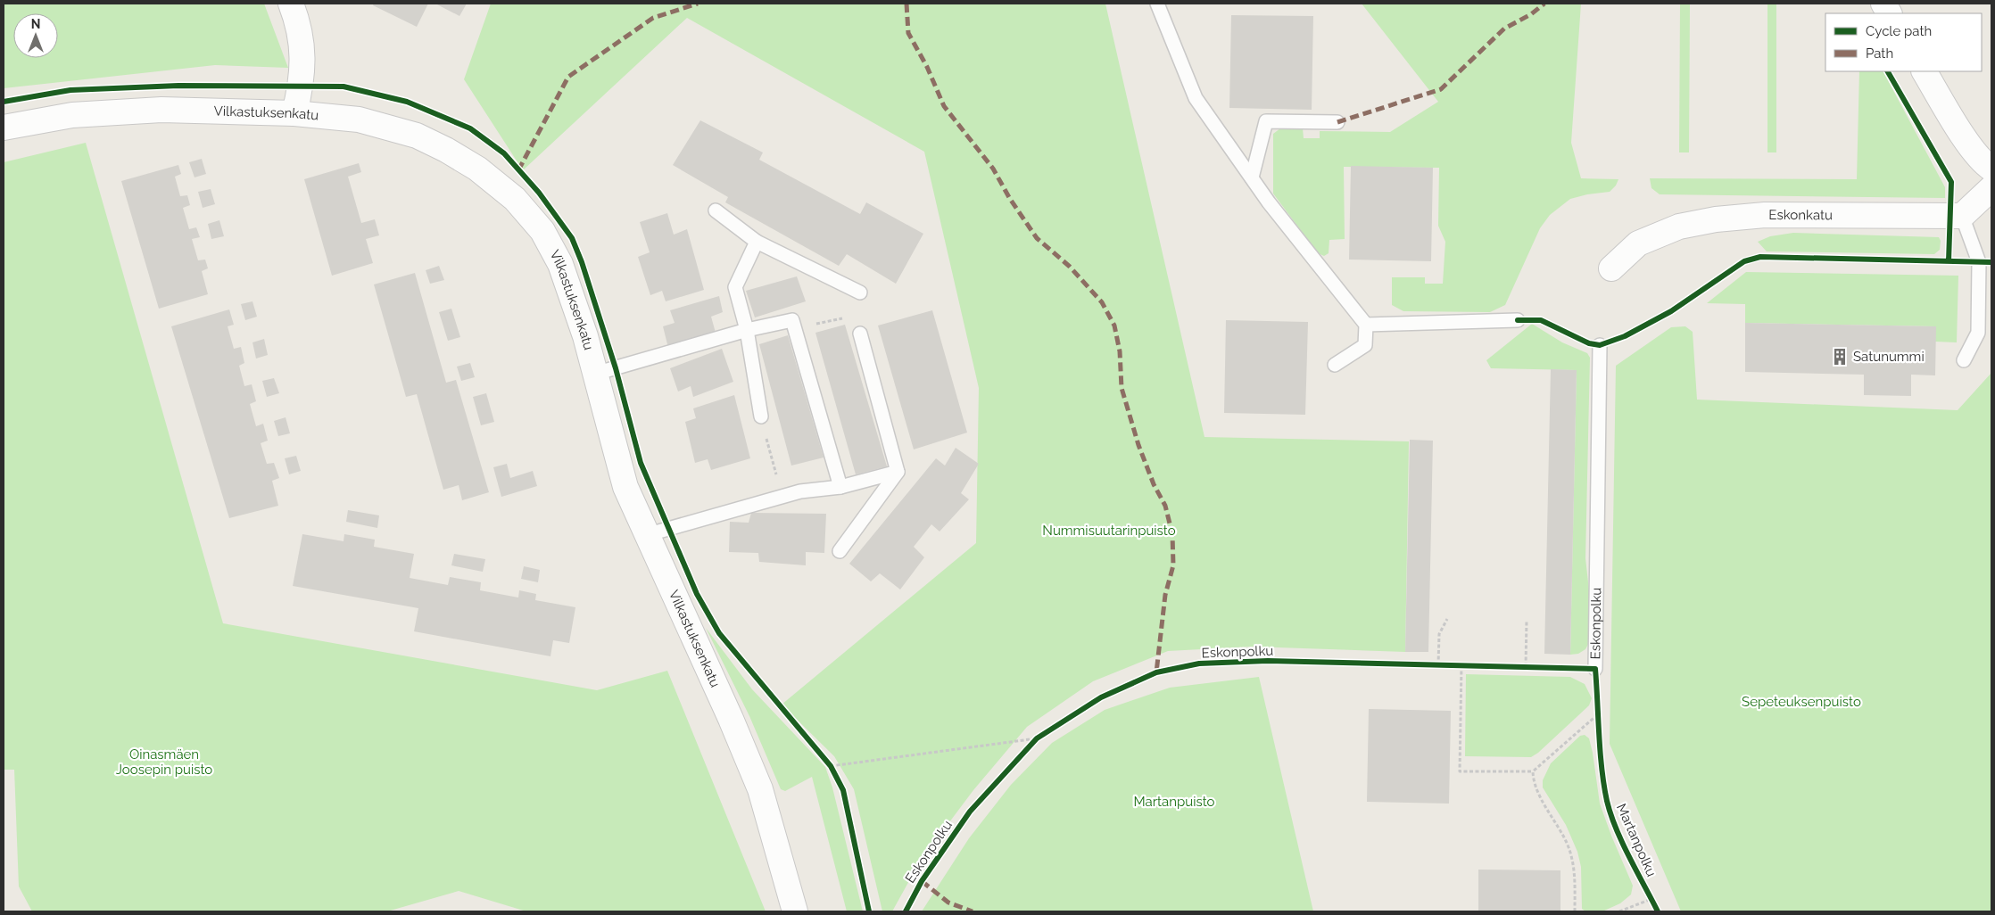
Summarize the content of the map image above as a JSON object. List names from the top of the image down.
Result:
{
  "streets": {
    "street": ["Vilkastuksenkatu", "Eskonkatu"],
    "lane": ["Eskonpolku"],
    "cycle path": ["Martanpolku"]
  },
  "parks": [
    "Nummisuutarinpuisto",
    "Sepeteuksenpuisto",
    "Oinasmäen Joosepin puisto",
    "Martanpuisto"
  ],
  "places": {
    "building": ["Satunummi"]
  },
  "legend": ["Cycle path", "Path"],
  "north": "top"
}
